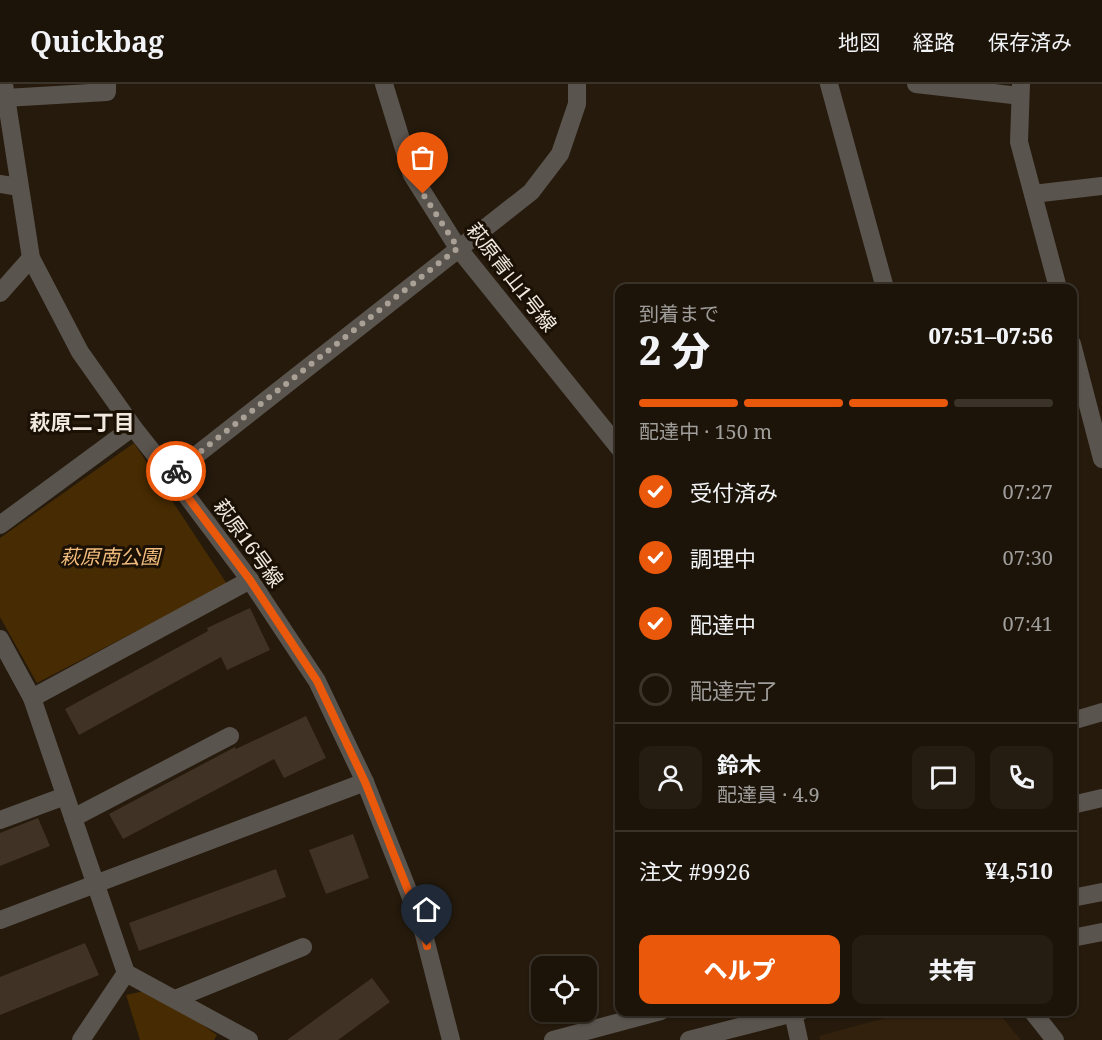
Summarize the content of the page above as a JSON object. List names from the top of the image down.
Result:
{
  "streets": {
    "street": ["萩原青山1号線", "萩原16号線"]
  },
  "districts": ["萩原二丁目"],
  "parks": ["萩原南公園"],
  "page": {
    "header": "Quickbag",
    "nav": ["地図", "経路", "保存済み"],
    "heading": ["2 分", "到着まで", "07:51–07:56"],
    "panel": [
      "鈴木",
      "配達員 · 4.9",
      "注文 #9926",
      "¥4,510"
    ],
    "bar": "配達中 · 150 m",
    "list": [
      ["受付済み", "07:27"],
      ["調理中", "07:30"],
      ["配達中", "07:41"],
      "配達完了"
    ],
    "buttons": ["ヘルプ", "共有"]
  }
}
